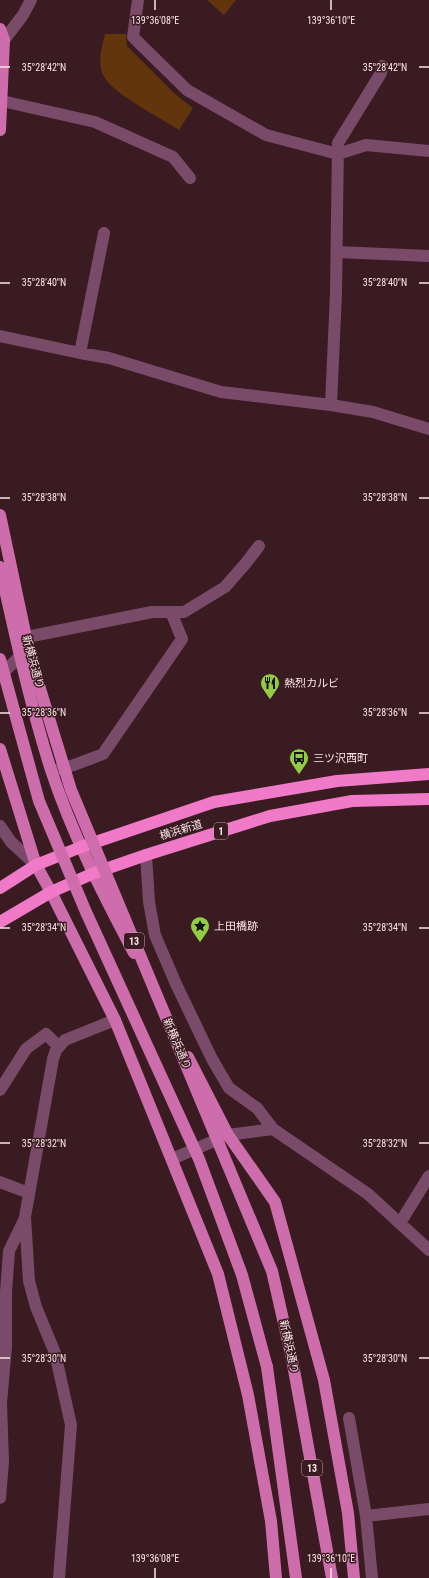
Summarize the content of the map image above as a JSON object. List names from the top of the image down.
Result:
{
  "streets": {
    "highway": ["横浜新道", "1"],
    "main road": ["新横浜通り", "13"]
  },
  "places": {
    "restaurant": ["熱烈カルビ"],
    "bus stop": ["三ツ沢西町"],
    "place": ["上田橋跡"]
  },
  "coordinates": [
    "139°36'08\"E",
    "139°36'10\"E",
    "35°28'42\"N",
    "35°28'40\"N",
    "35°28'38\"N",
    "35°28'36\"N",
    "35°28'34\"N",
    "35°28'32\"N",
    "35°28'30\"N"
  ]
}
